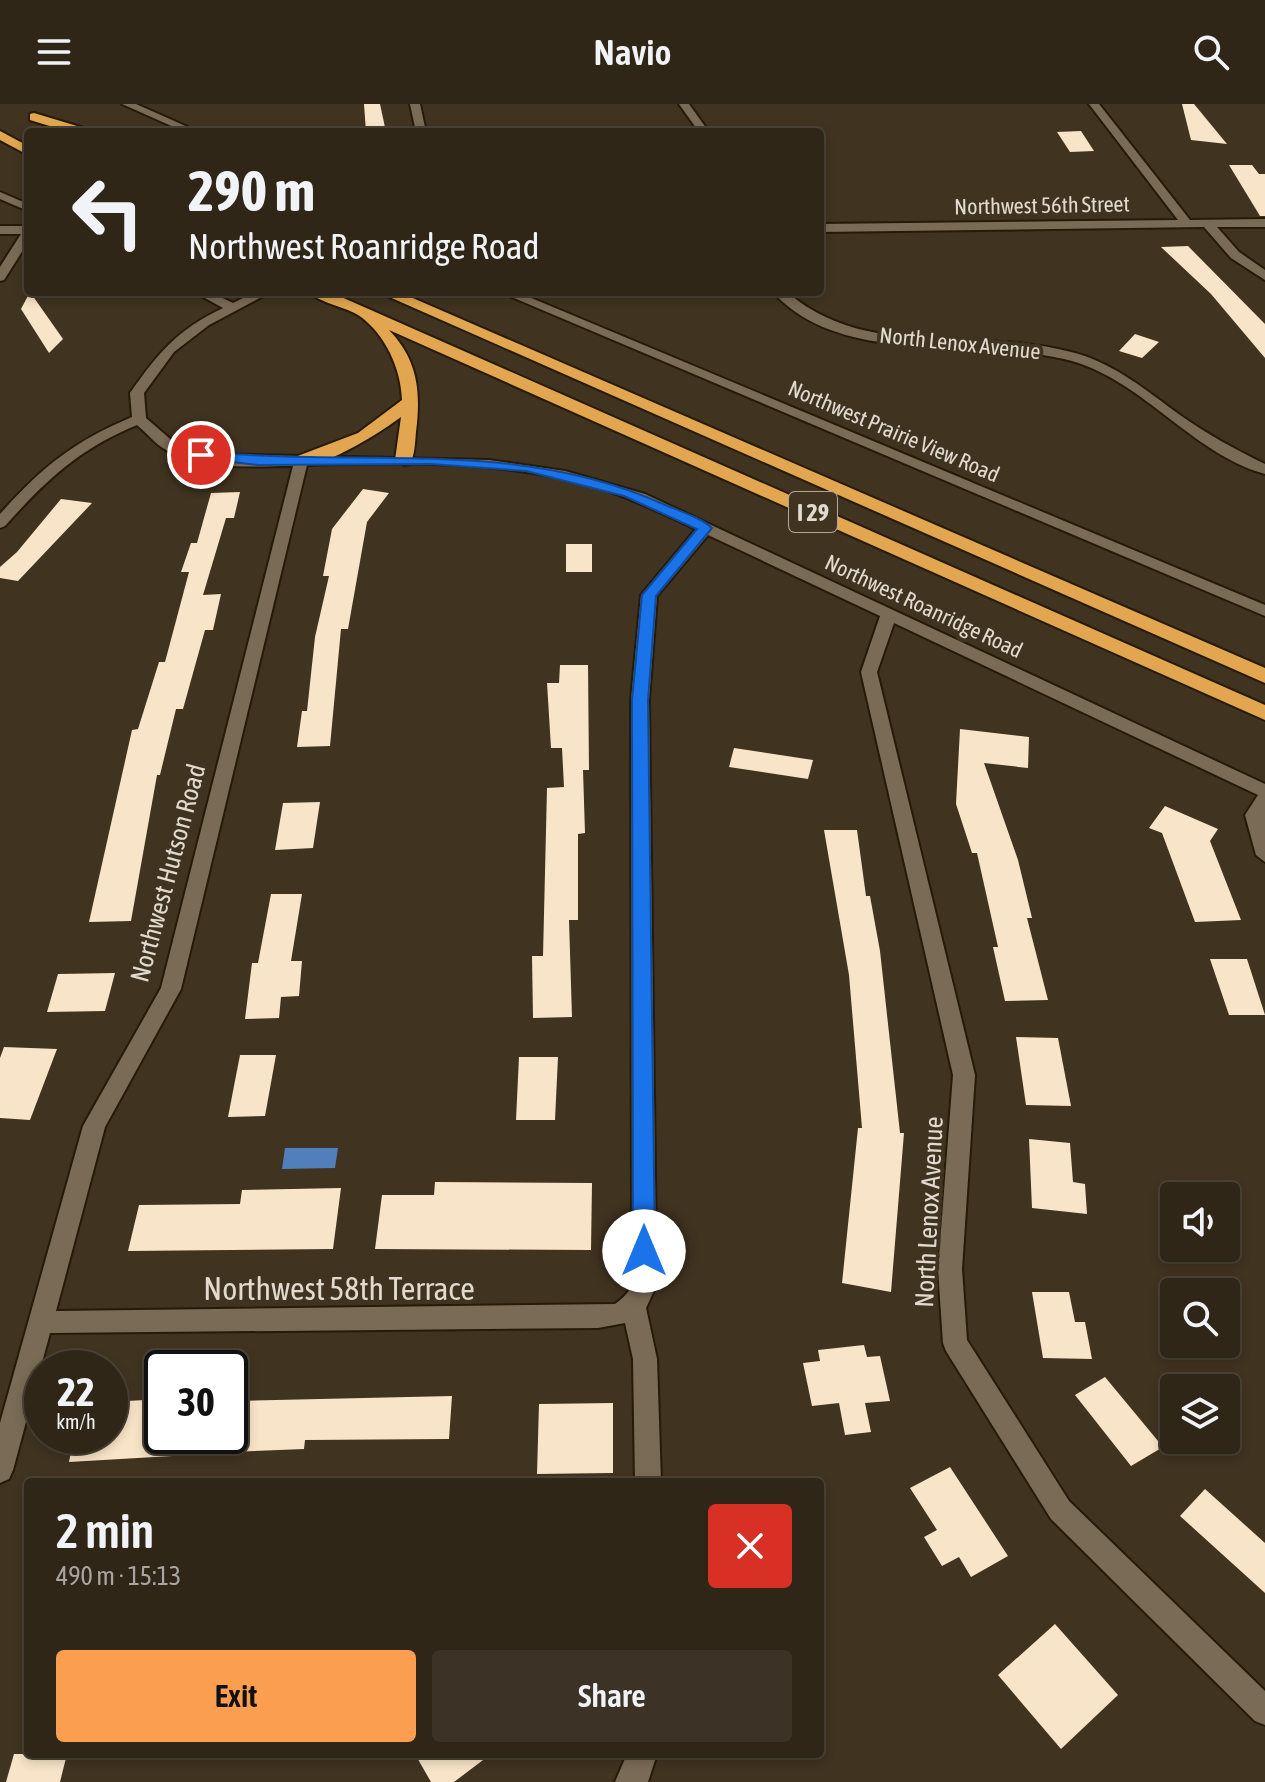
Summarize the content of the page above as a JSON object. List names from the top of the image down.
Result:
{
  "streets": {
    "highway": ["I 29"],
    "street": [
      "Northwest 56th Street",
      "North Lenox Avenue",
      "Northwest Prairie View Road",
      "Northwest Roanridge Road",
      "Northwest Hutson Road",
      "Northwest 58th Terrace"
    ]
  },
  "crossings": [
    ["North Lenox Avenue", "Northwest Roanridge Road"],
    ["Northwest Roanridge Road", "Northwest Hutson Road"],
    ["Northwest Hutson Road", "Northwest 58th Terrace"]
  ],
  "page": {
    "header": "Navio",
    "turn": ["290 m", "Northwest Roanridge Road"],
    "speed": "22 km/h",
    "limit": "30",
    "heading": ["2 min", "490 m · 15:13"],
    "buttons": ["Exit", "Share"]
  }
}
